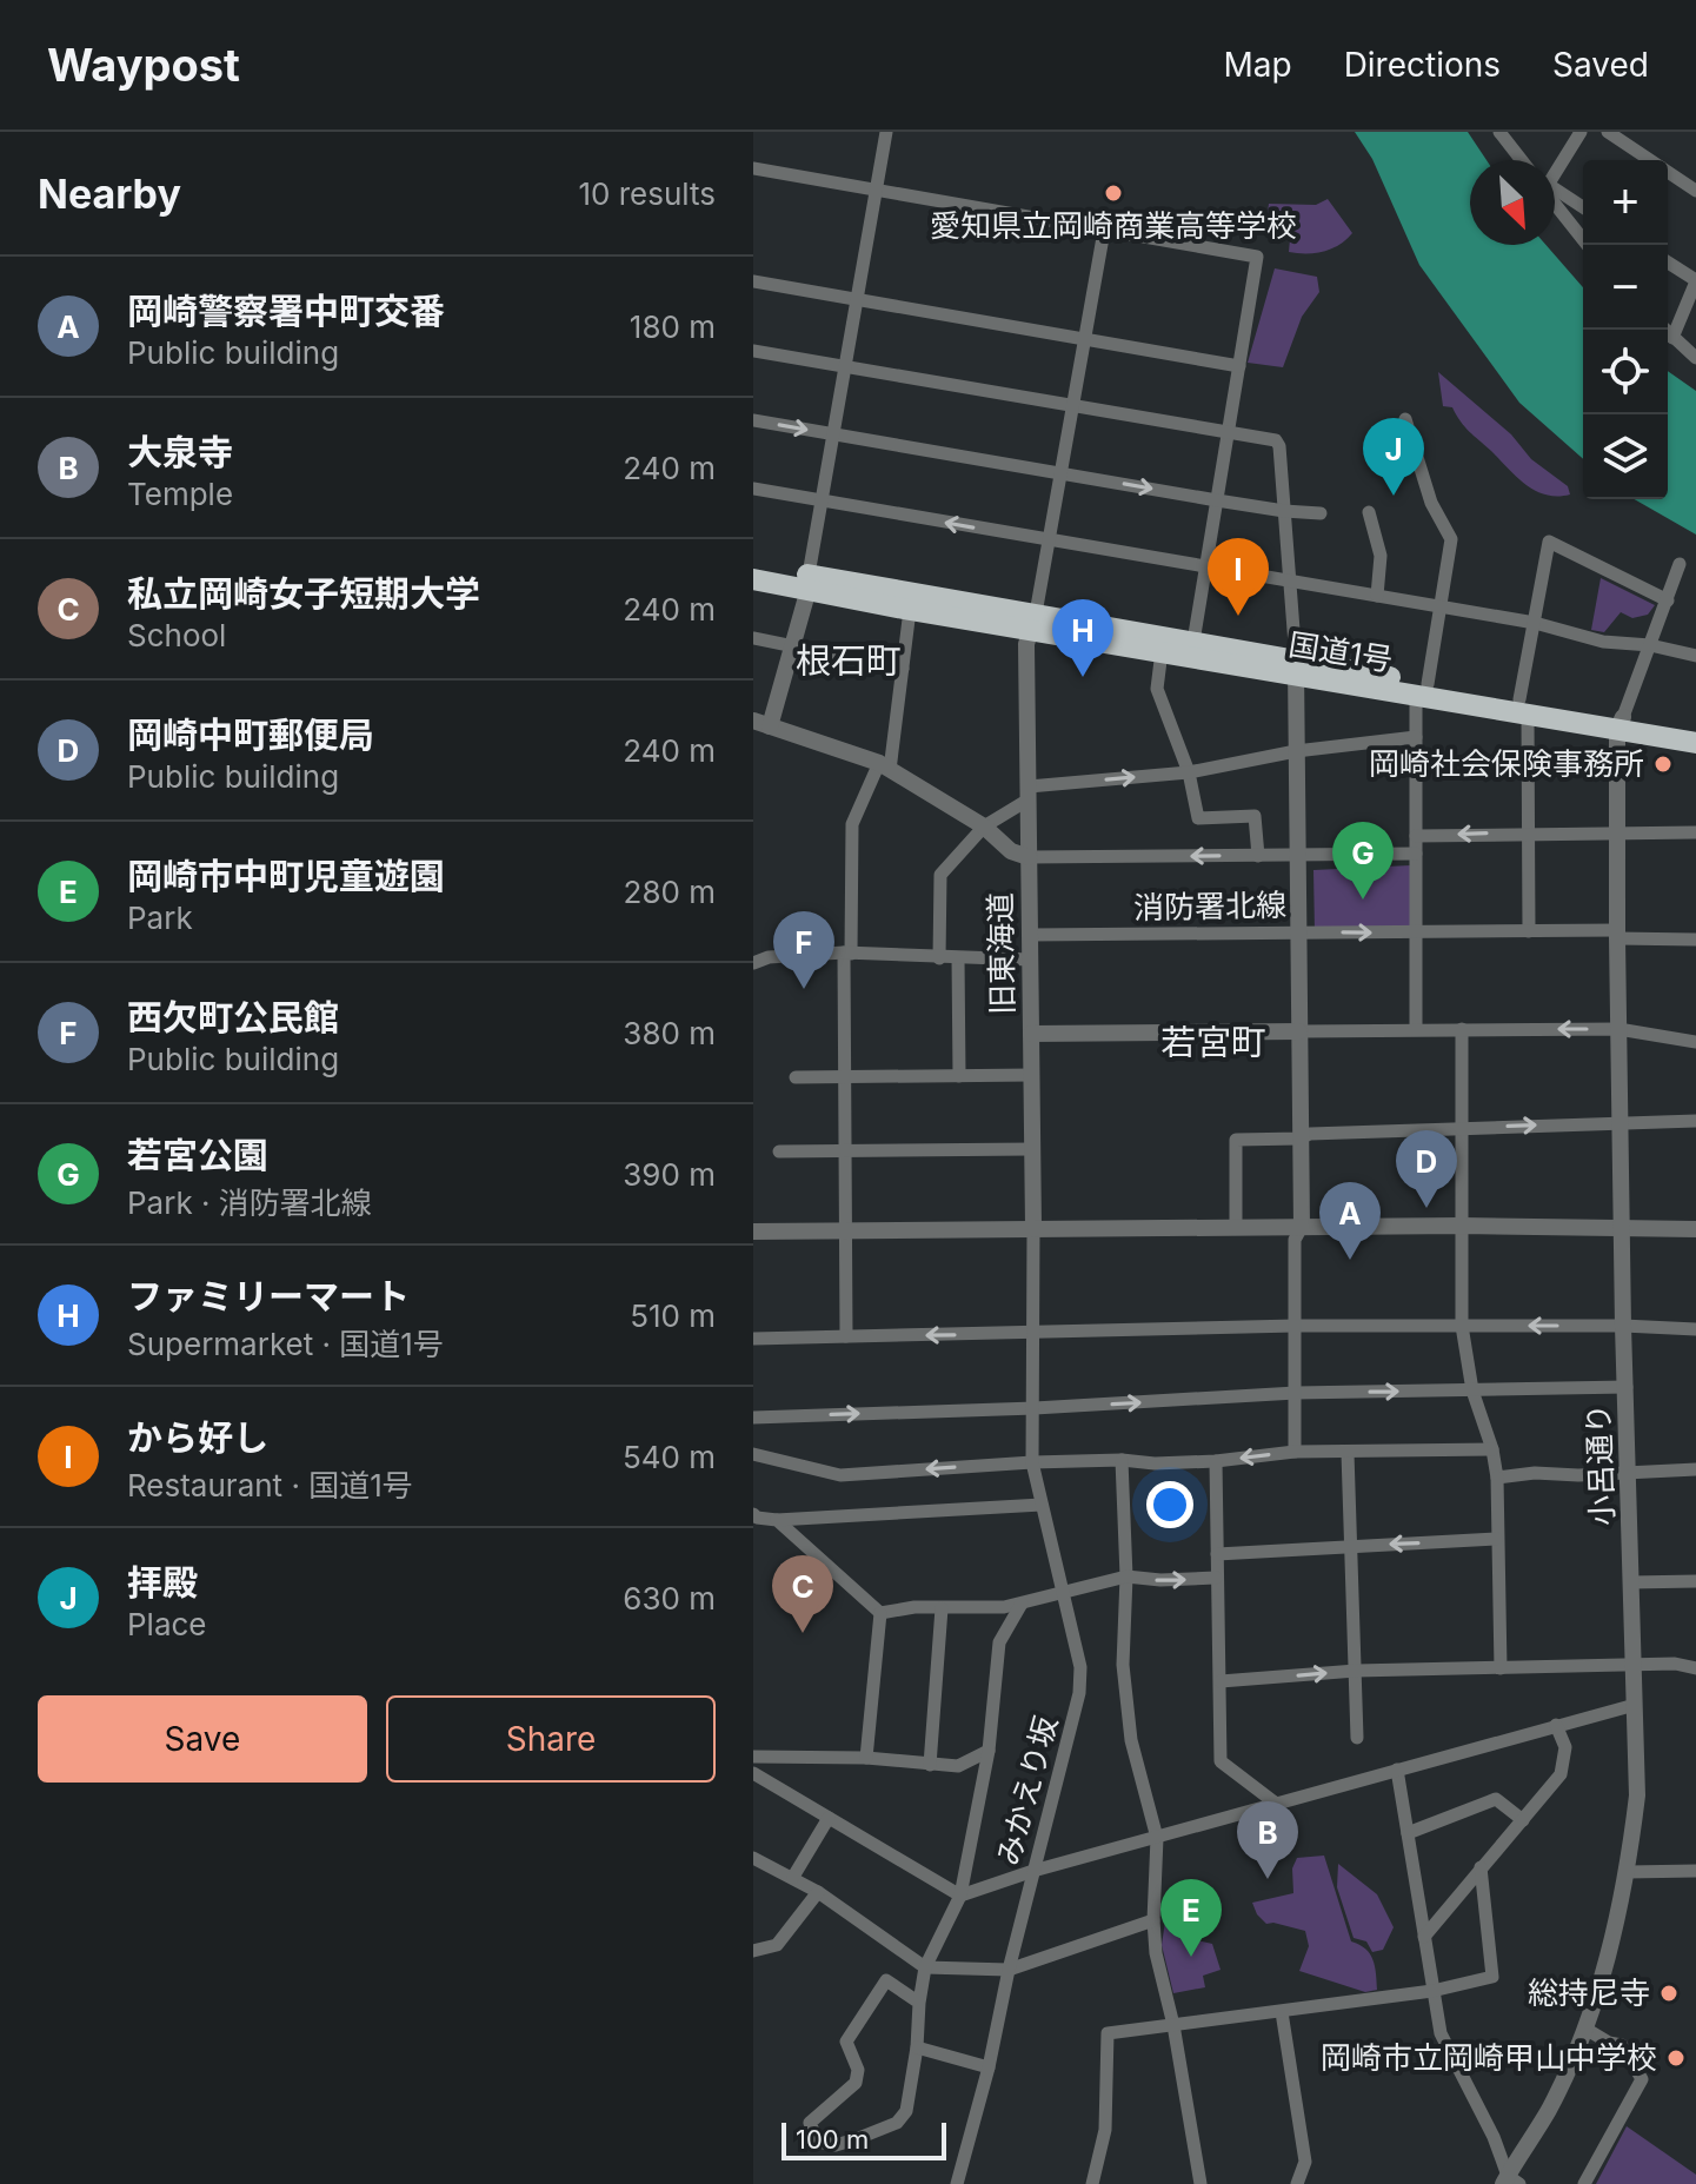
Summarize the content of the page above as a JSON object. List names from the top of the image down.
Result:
{
  "streets": {
    "highway": ["国道1号"],
    "street": [
      "消防署北線",
      "旧東海道",
      "小呂通り",
      "みかえり坂"
    ]
  },
  "crossings": [
    ["国道1号", "小呂通り"],
    ["消防署北線", "旧東海道"],
    ["消防署北線", "小呂通り"],
    ["旧東海道", "小呂通り"]
  ],
  "districts": ["根石町", "若宮町"],
  "places": [
    "愛知県立岡崎商業高等学校",
    "岡崎社会保険事務所",
    "総持尼寺",
    "岡崎市立岡崎甲山中学校"
  ],
  "scale_bar": "100 m",
  "north": "bottom right",
  "page": {
    "header": "Waypost",
    "nav": ["Map", "Directions", "Saved"],
    "heading": ["Nearby", "10 results"],
    "map_buttons": ["+", "−"],
    "list": [
      {
        "mark": "A",
        "name": "岡崎警察署中町交番",
        "note": "Public building",
        "value": "180 m"
      },
      {
        "mark": "B",
        "name": "大泉寺",
        "note": "Temple",
        "value": "240 m"
      },
      {
        "mark": "C",
        "name": "私立岡崎女子短期大学",
        "note": "School",
        "value": "240 m"
      },
      {
        "mark": "D",
        "name": "岡崎中町郵便局",
        "note": "Public building",
        "value": "240 m"
      },
      {
        "mark": "E",
        "name": "岡崎市中町児童遊園",
        "note": "Park",
        "value": "280 m"
      },
      {
        "mark": "F",
        "name": "西欠町公民館",
        "note": "Public building",
        "value": "380 m"
      },
      {
        "mark": "G",
        "name": "若宮公園",
        "note": "Park · 消防署北線",
        "value": "390 m"
      },
      {
        "mark": "H",
        "name": "ファミリーマート",
        "note": "Supermarket · 国道1号",
        "value": "510 m"
      },
      {
        "mark": "I",
        "name": "から好し",
        "note": "Restaurant · 国道1号",
        "value": "540 m"
      },
      {
        "mark": "J",
        "name": "拝殿",
        "note": "Place",
        "value": "630 m"
      }
    ],
    "pins": [
      "J",
      "I",
      "H",
      "G",
      "F",
      "D",
      "A",
      "C",
      "B",
      "E"
    ],
    "buttons": ["Save", "Share"],
    "scale": "100 m"
  }
}
